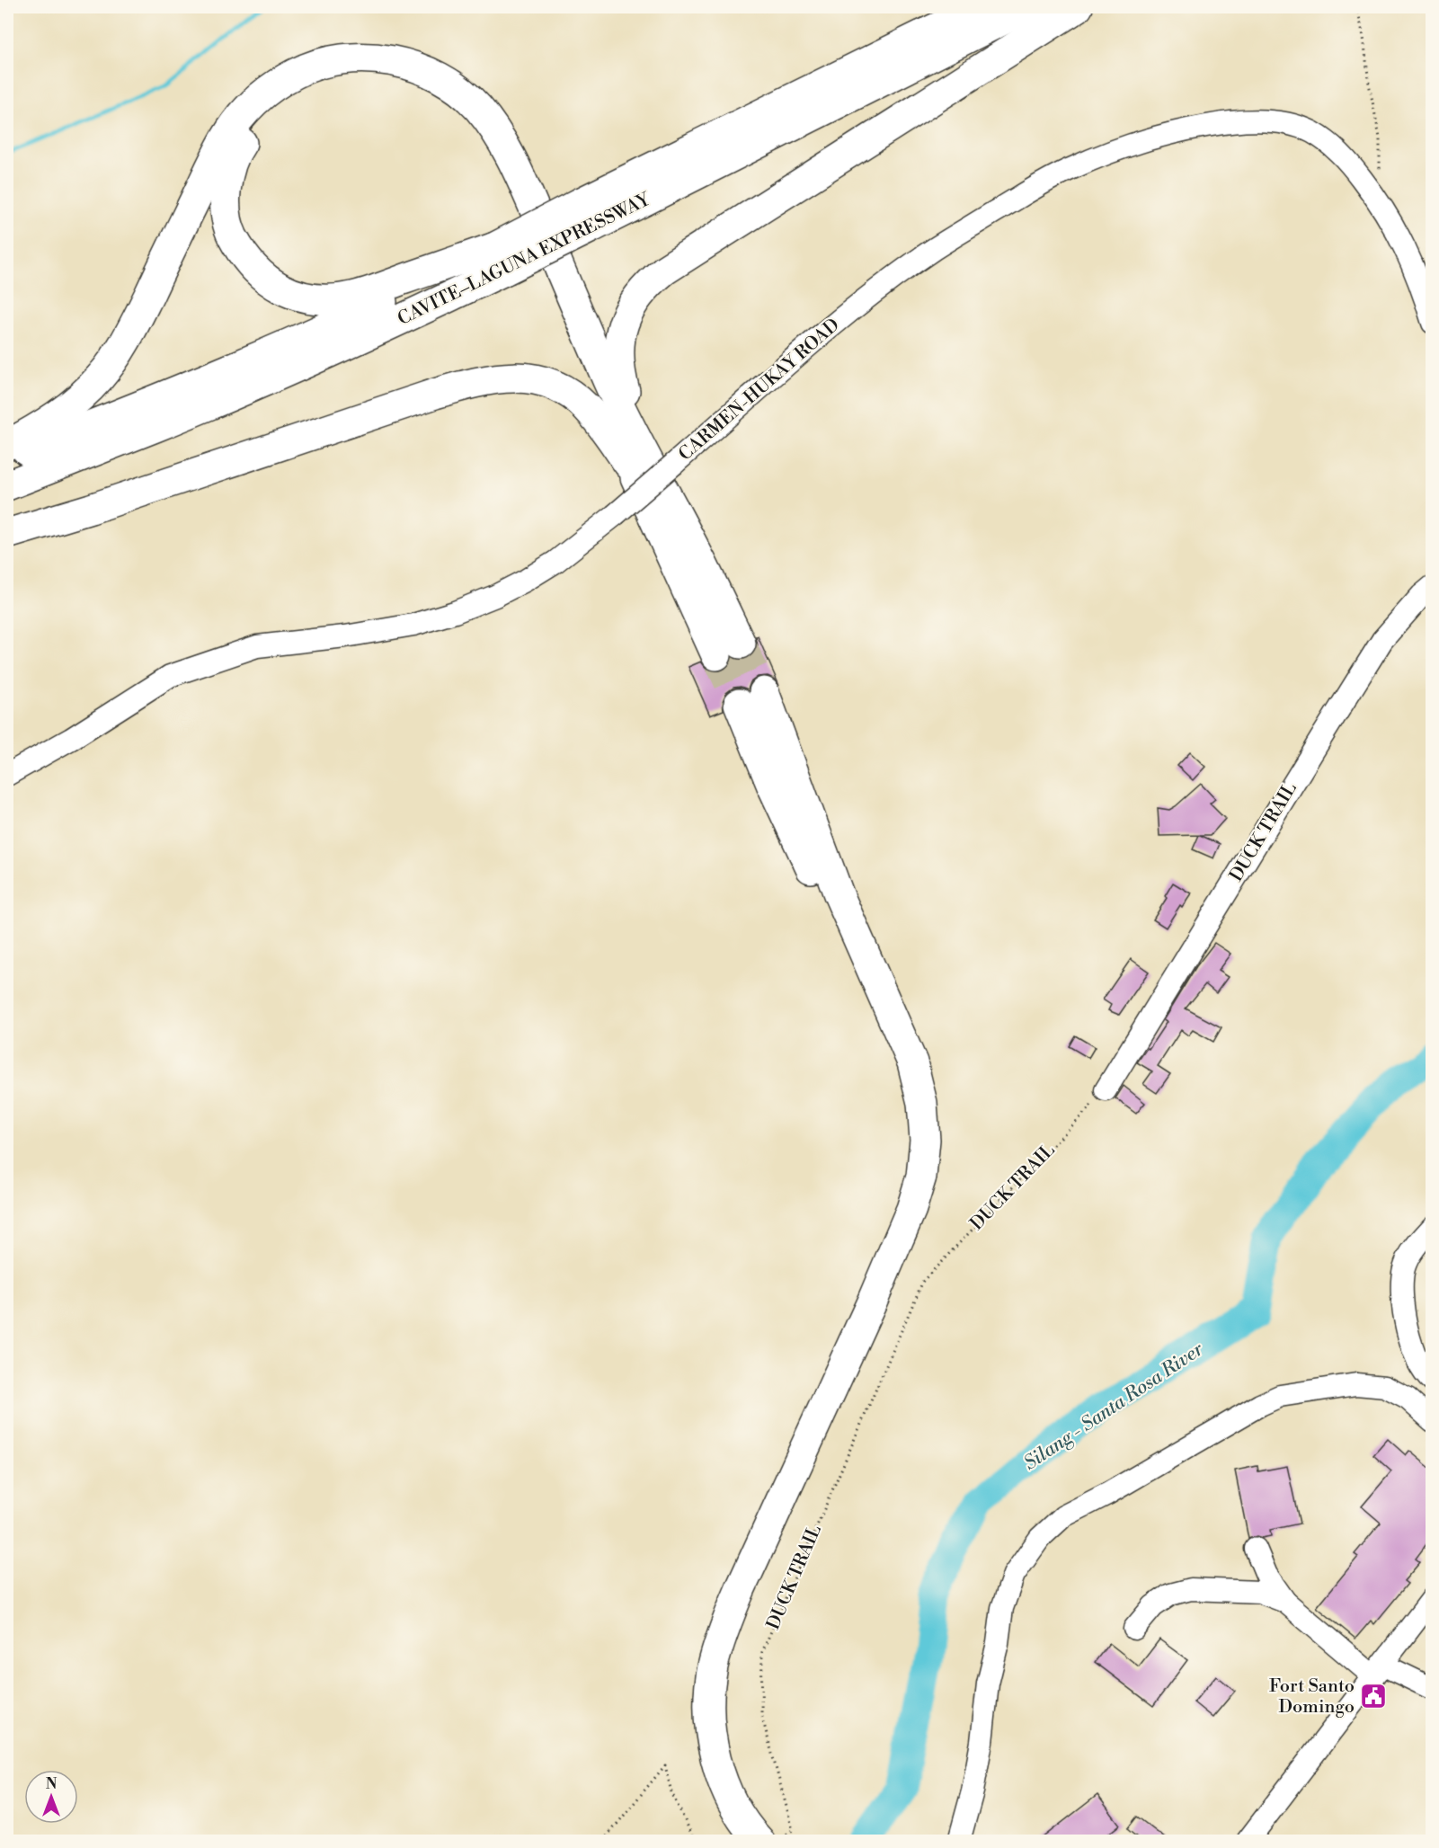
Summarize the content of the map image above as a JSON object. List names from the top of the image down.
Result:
{
  "streets": {
    "highway": ["CAVITE–LAGUNA EXPRESSWAY"],
    "street": ["CARMEN-HUKAY ROAD", "DUCK TRAIL"]
  },
  "water": ["Silang - Santa Rosa River"],
  "places": {
    "public building": ["Fort Santo Domingo"]
  },
  "north": "top"
}
